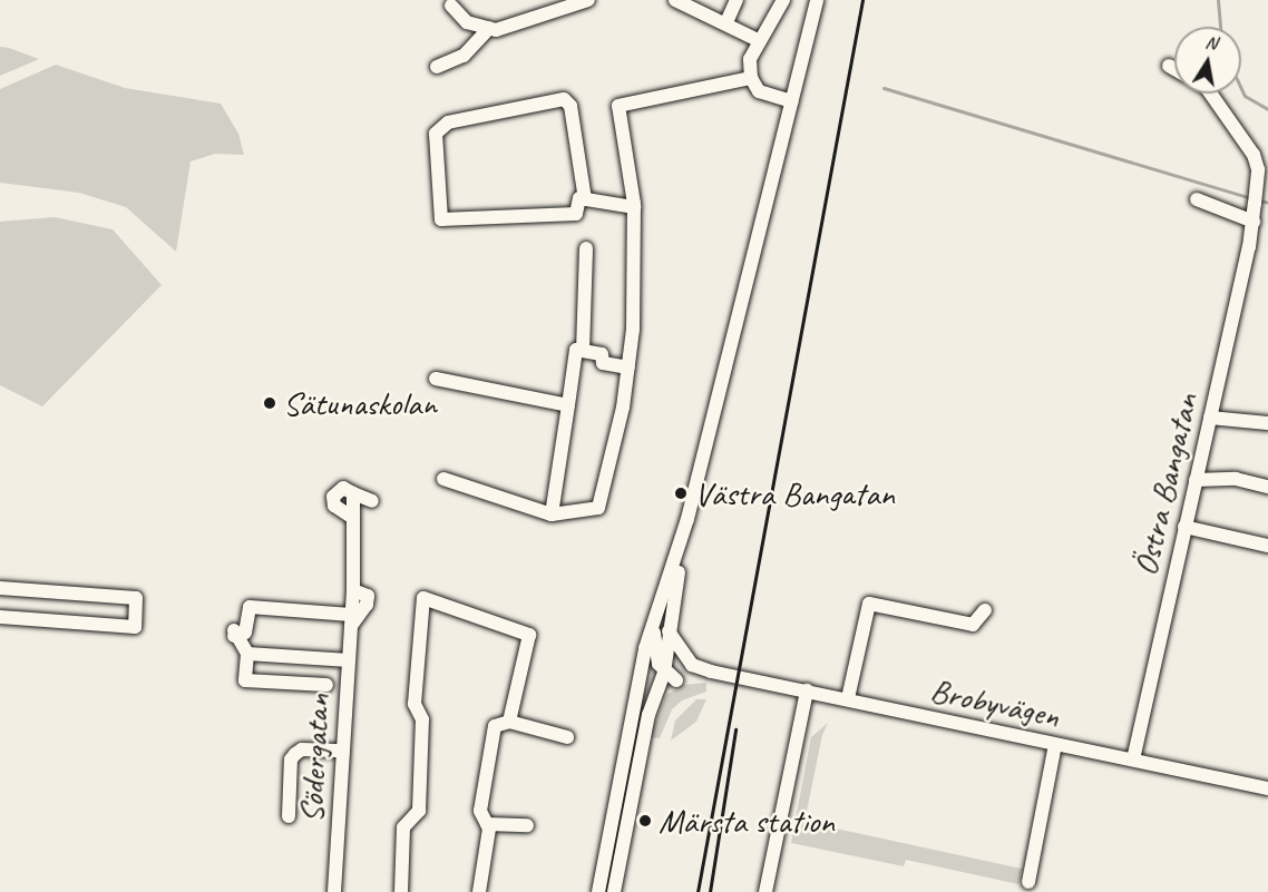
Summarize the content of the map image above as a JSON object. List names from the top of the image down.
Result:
{
  "streets": {
    "street": ["Östra Bangatan", "Brobyvägen", "Södergatan"]
  },
  "crossings": [
    ["Östra Bangatan", "Brobyvägen"]
  ],
  "places": ["Sätunaskolan", "Västra Bangatan", "Märsta station"],
  "north": "top"
}
